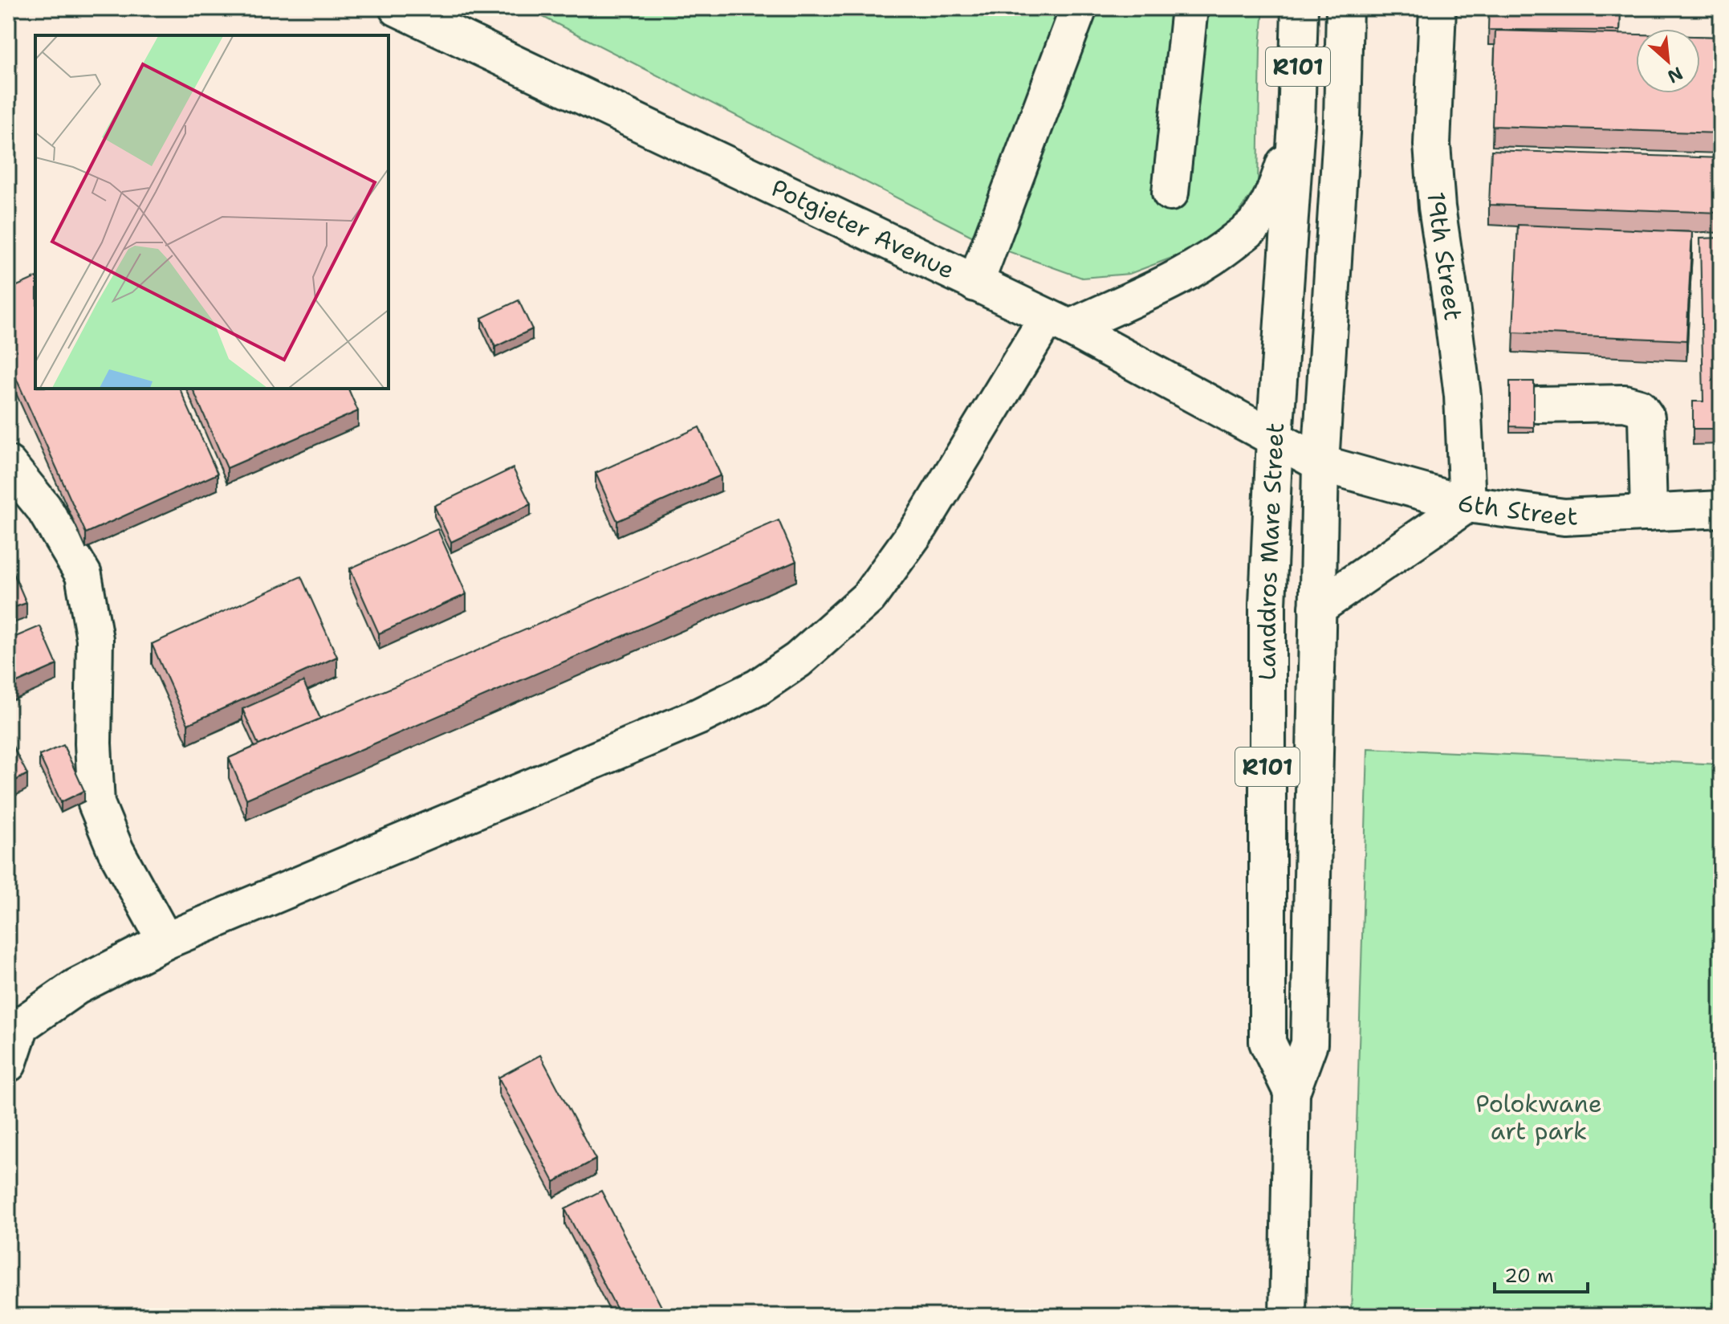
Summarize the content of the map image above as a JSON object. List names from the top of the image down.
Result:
{
  "streets": {
    "main road": [
      "R101",
      "Potgieter Avenue",
      "19th Street",
      "6th Street",
      "Landdros Mare Street"
    ]
  },
  "crossings": [
    ["Potgieter Avenue", "6th Street"],
    ["Potgieter Avenue", "Landdros Mare Street"],
    ["19th Street", "6th Street"],
    ["6th Street", "Landdros Mare Street"]
  ],
  "parks": ["Polokwane art park"],
  "scale_bar": "20 m",
  "north": "bottom right"
}
